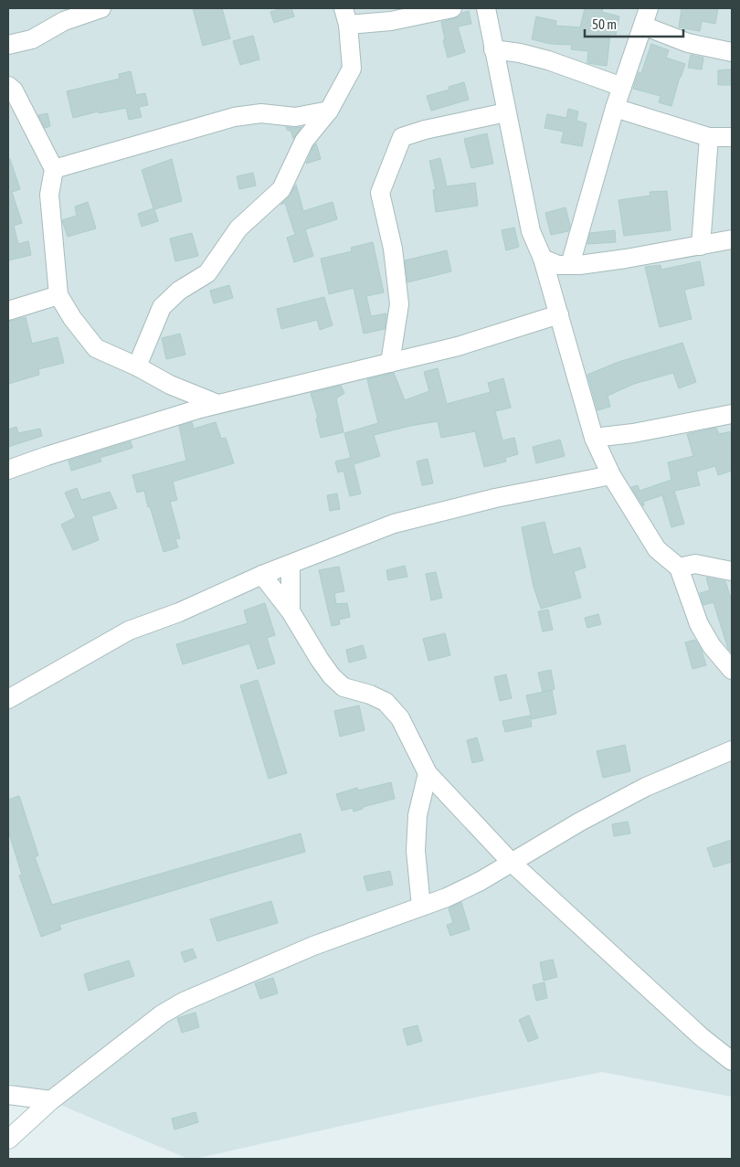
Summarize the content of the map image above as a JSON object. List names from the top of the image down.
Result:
{
  "scale_bar": "50 m"
}
